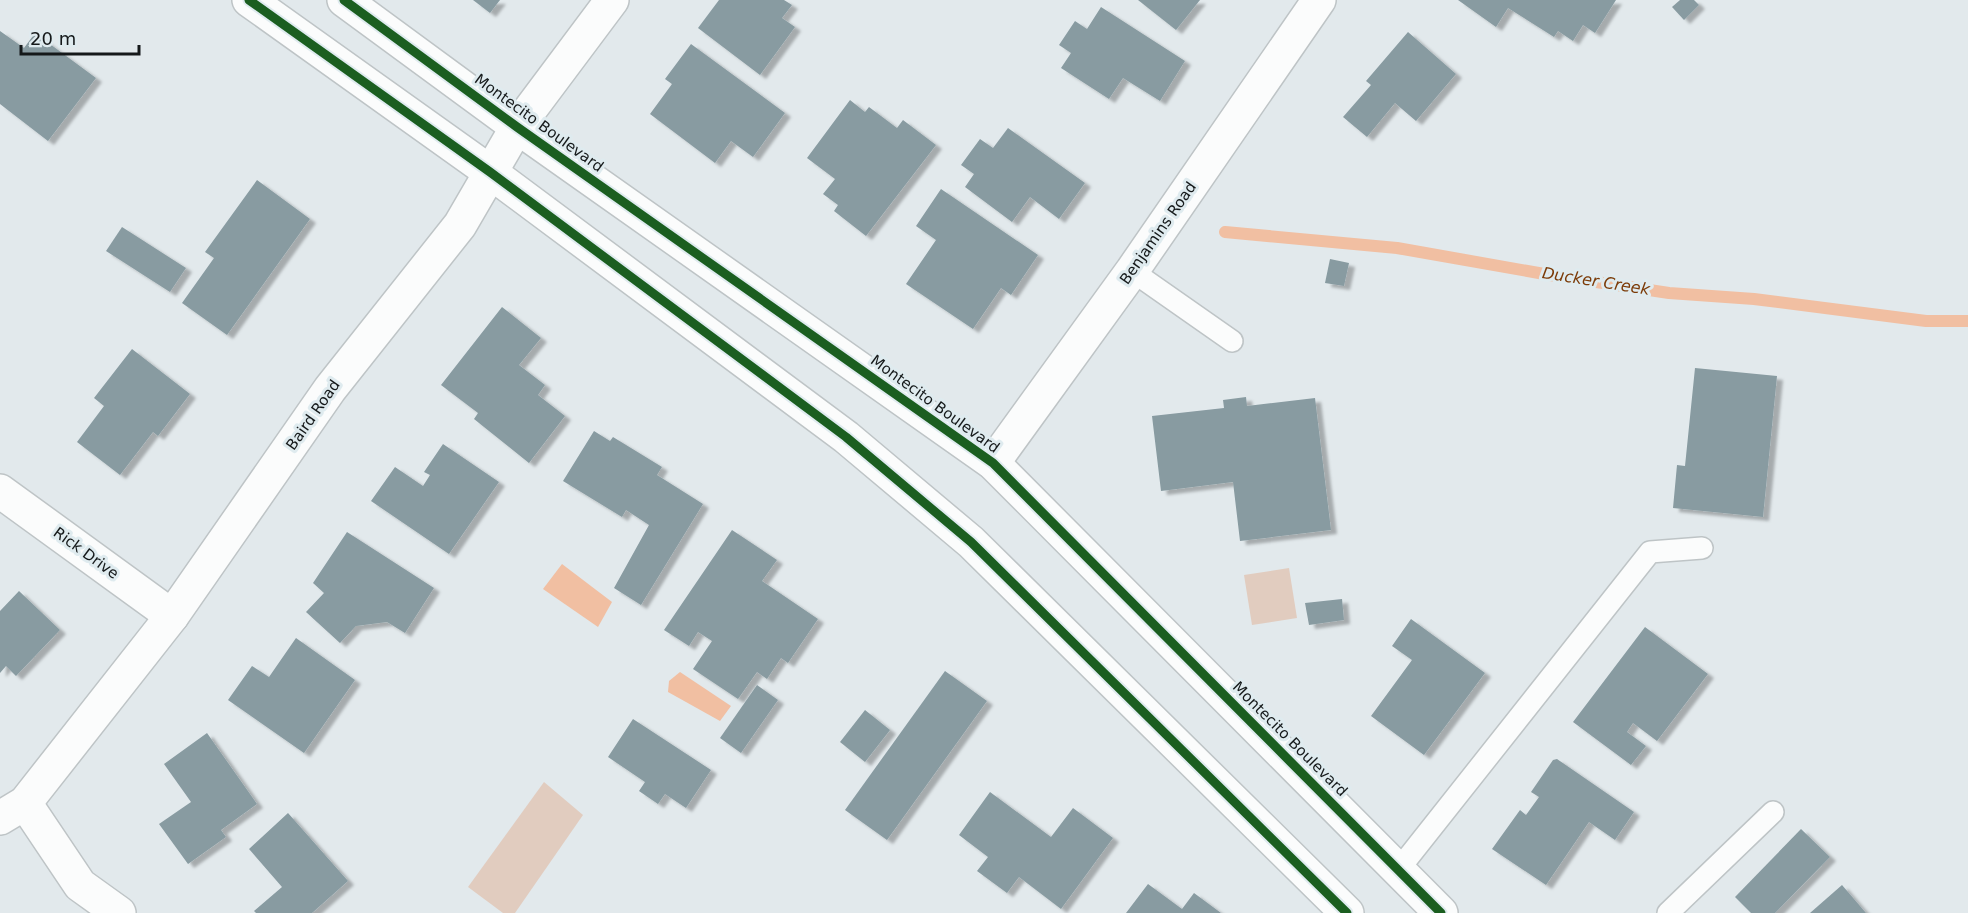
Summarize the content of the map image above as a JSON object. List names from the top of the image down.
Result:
{
  "streets": {
    "main road": [
      "Montecito Boulevard",
      "Benjamins Road",
      "Baird Road",
      "Rick Drive"
    ]
  },
  "crossings": [
    ["Montecito Boulevard", "Benjamins Road"],
    ["Montecito Boulevard", "Baird Road"],
    ["Baird Road", "Rick Drive"]
  ],
  "water": ["Ducker Creek"],
  "scale_bar": "20 m"
}
